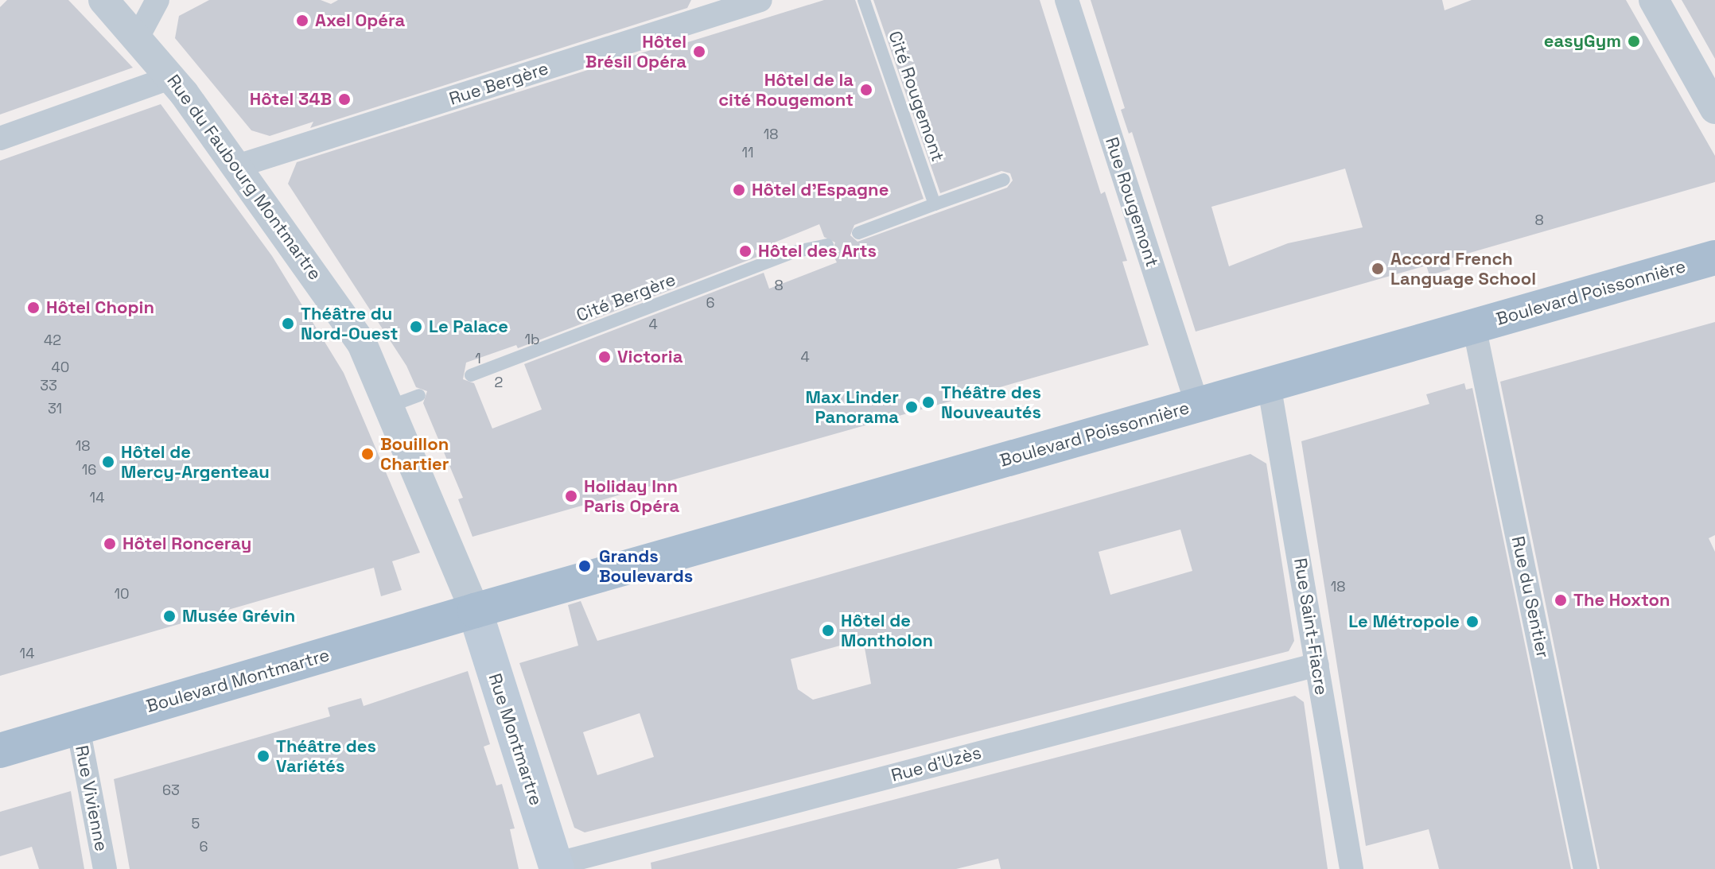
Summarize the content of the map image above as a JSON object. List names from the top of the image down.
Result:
{
  "streets": {
    "main road": ["Boulevard Poissonnière", "Boulevard Montmartre", "Rue Montmartre"],
    "street": [
      "Rue Bergère",
      "Rue du Faubourg Montmartre",
      "Rue Rougemont",
      "Rue du Sentier",
      "Rue Saint-Fiacre",
      "Rue d'Uzès",
      "Rue Vivienne"
    ],
    "lane": ["Cité Rougemont", "Cité Bergère"]
  },
  "crossings": [
    ["Rue Bergère", "Rue du Faubourg Montmartre"],
    ["Rue du Faubourg Montmartre", "Boulevard Poissonnière"],
    ["Rue du Faubourg Montmartre", "Boulevard Montmartre"],
    ["Rue du Faubourg Montmartre", "Rue Montmartre"],
    ["Rue Rougemont", "Boulevard Poissonnière"],
    ["Boulevard Poissonnière", "Rue du Sentier"],
    ["Boulevard Poissonnière", "Rue Saint-Fiacre"],
    ["Boulevard Poissonnière", "Boulevard Montmartre"],
    ["Boulevard Poissonnière", "Rue Montmartre"],
    ["Rue Saint-Fiacre", "Rue d'Uzès"],
    ["Boulevard Montmartre", "Rue Montmartre"],
    ["Boulevard Montmartre", "Rue Vivienne"],
    ["Rue Montmartre", "Rue d'Uzès"]
  ],
  "places": [
    "Axel Opéra",
    "easyGym",
    "Hôtel Brésil Opéra",
    "Hôtel de la cité Rougemont",
    "Hôtel 34B",
    "Hôtel d'Espagne",
    "Hôtel des Arts",
    "Accord French Language School",
    "Hôtel Chopin",
    "Théâtre du Nord-Ouest",
    "Le Palace",
    "Victoria",
    "Théâtre des Nouveautés",
    "Max Linder Panorama",
    "Bouillon Chartier",
    "Hôtel de Mercy-Argenteau",
    "Holiday Inn Paris Opéra",
    "Hôtel Ronceray",
    "Grands Boulevards",
    "The Hoxton",
    "Musée Grévin",
    "Le Métropole",
    "Hôtel de Montholon",
    "Théâtre des Variétés"
  ],
  "house_numbers": [
    "18",
    "11",
    "8",
    "8",
    "6",
    "4",
    "1b",
    "42",
    "4",
    "1",
    "40",
    "2",
    "33",
    "31",
    "18",
    "16",
    "14",
    "18",
    "10",
    "14",
    "63",
    "5",
    "6"
  ]
}
